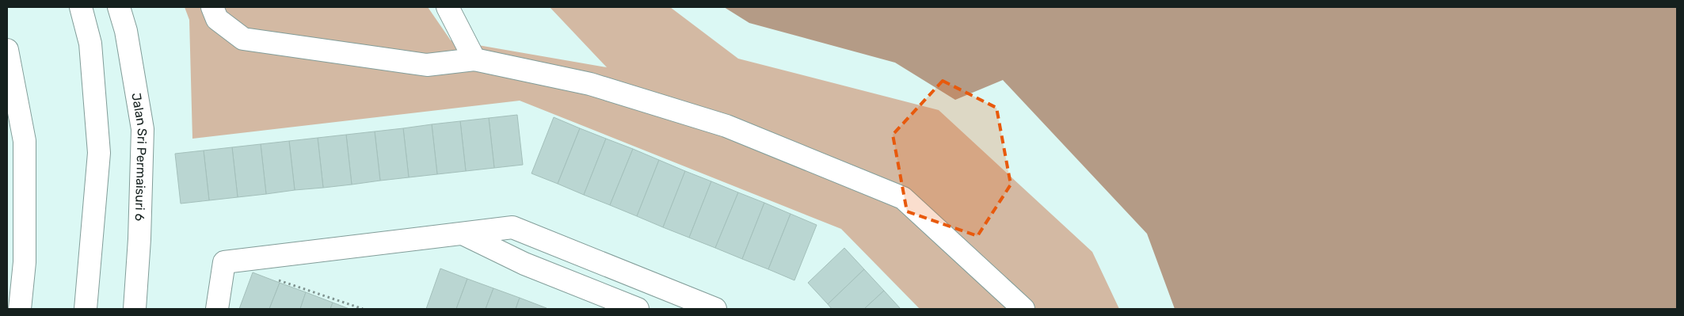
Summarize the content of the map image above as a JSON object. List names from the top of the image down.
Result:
{
  "streets": {
    "street": ["Jalan Sri Permaisuri 6"]
  }
}
